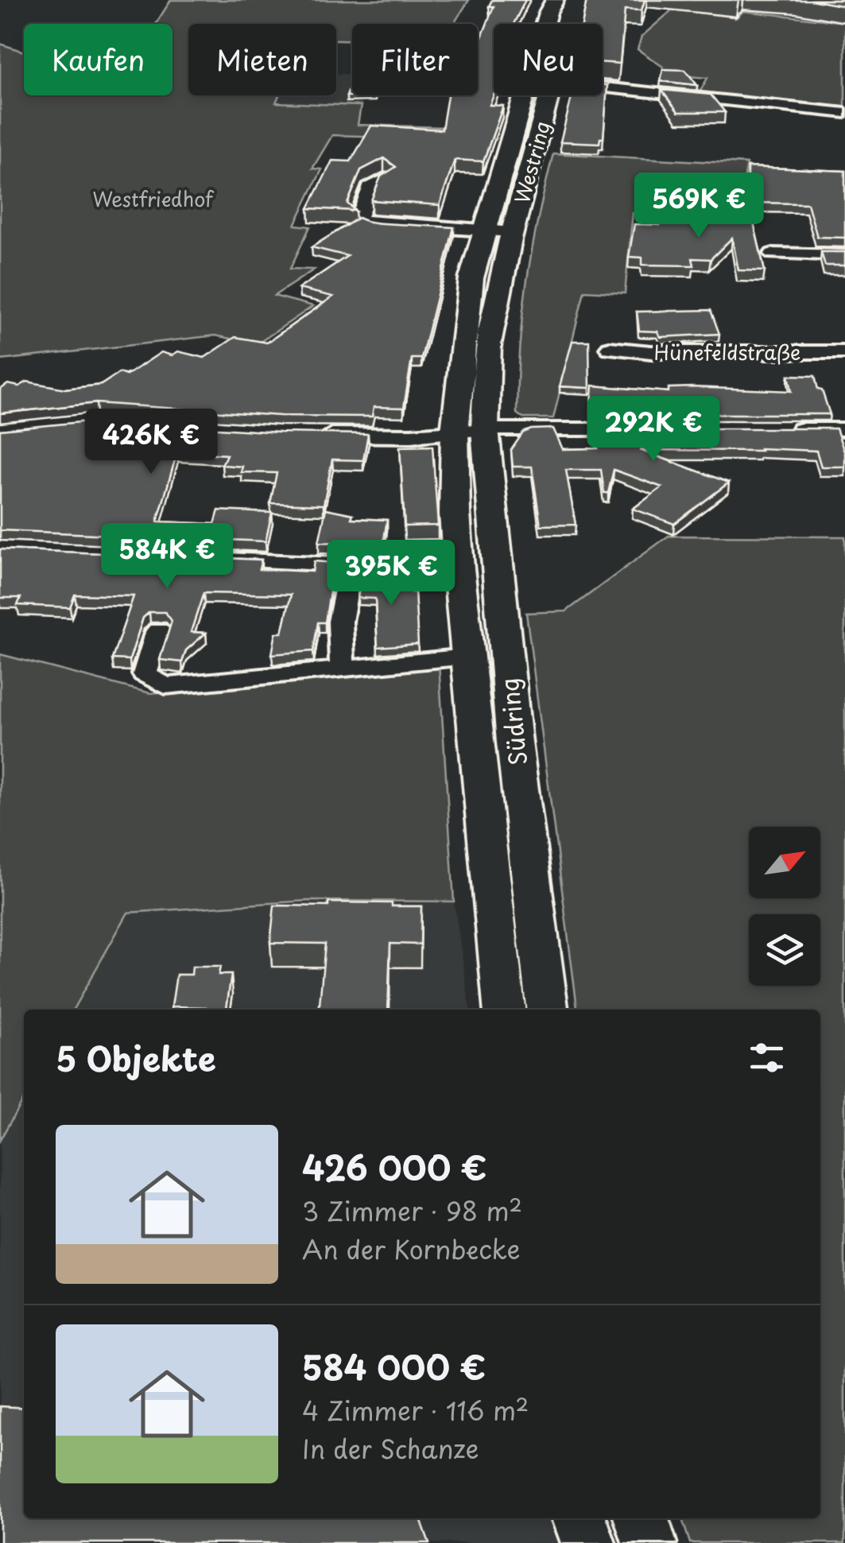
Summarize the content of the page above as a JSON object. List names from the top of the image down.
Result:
{
  "streets": {
    "main road": ["Westring", "Südring"],
    "street": ["Hünefeldstraße"]
  },
  "crossings": [
    ["Westring", "Südring"]
  ],
  "parks": ["Westfriedhof"],
  "north": "top right",
  "page": {
    "chip": [
      "Kaufen",
      "Mieten",
      "Filter",
      "Neu"
    ],
    "price": [
      "569K €",
      "292K €",
      "426K €",
      "584K €",
      "395K €"
    ],
    "heading": "5 Objekte",
    "list": [
      {
        "name": "426 000 €",
        "note": "3 Zimmer · 98 m² · An der Kornbecke"
      },
      {
        "name": "584 000 €",
        "note": "4 Zimmer · 116 m² · In der Schanze"
      }
    ]
  }
}
